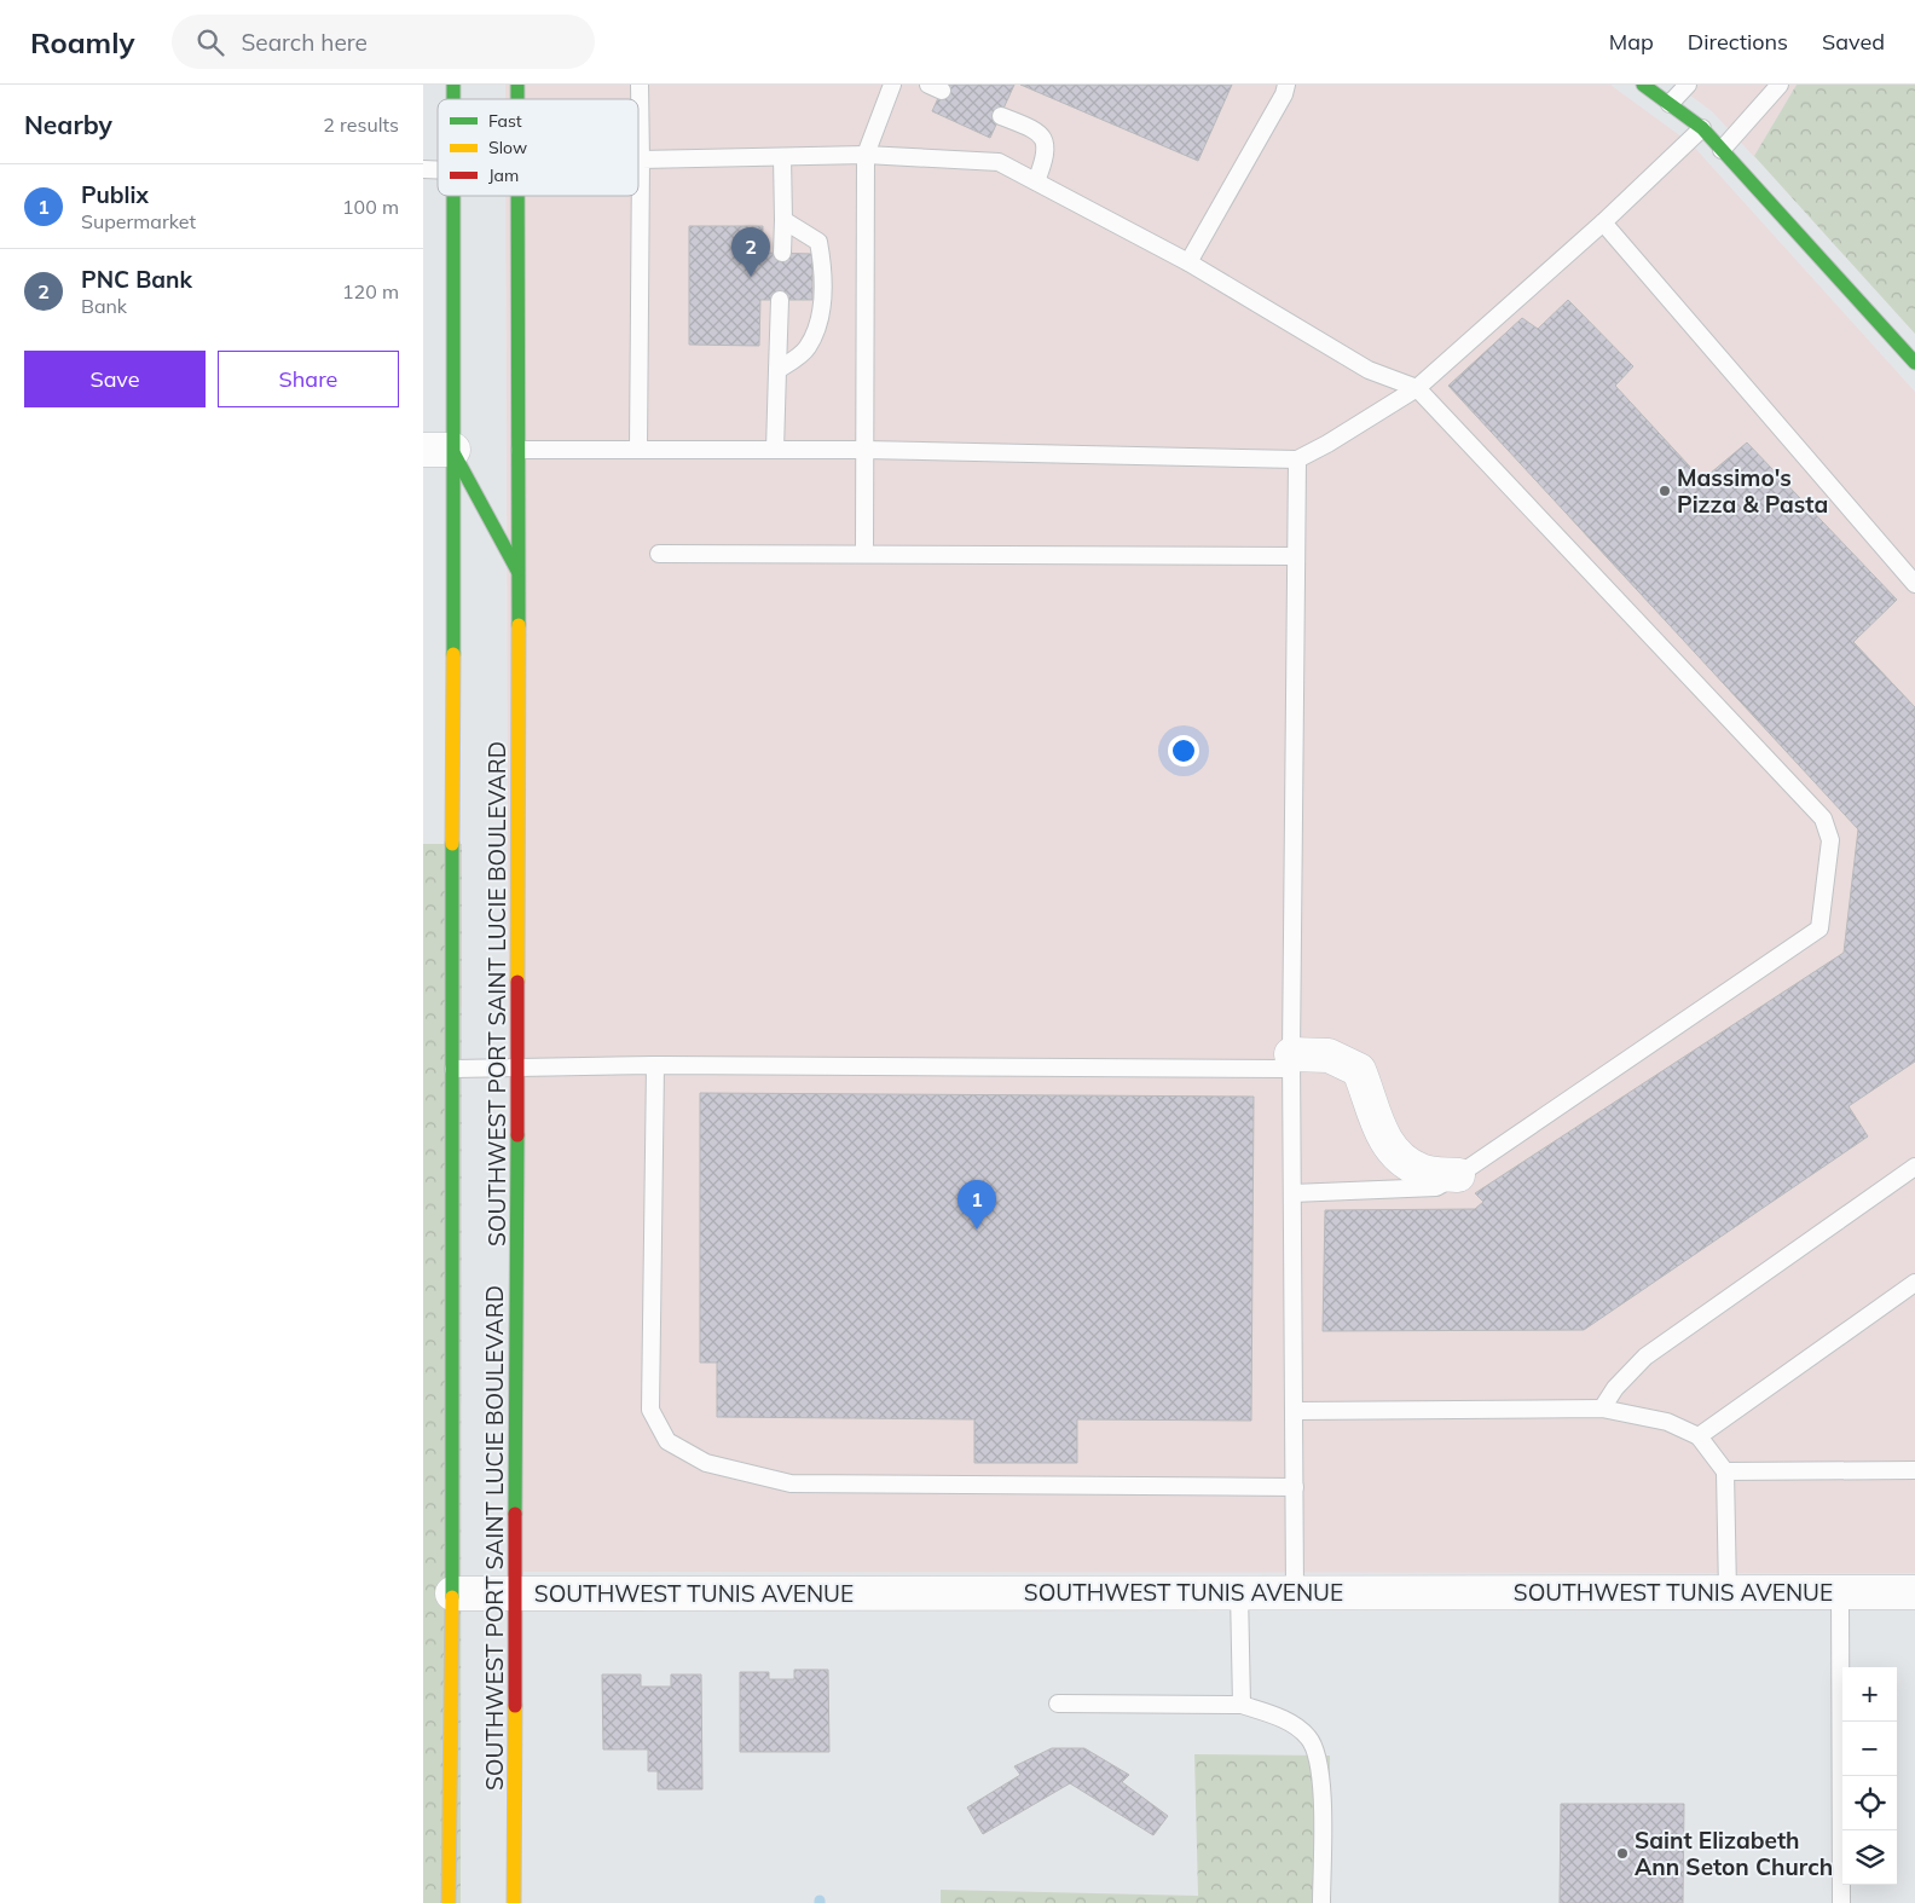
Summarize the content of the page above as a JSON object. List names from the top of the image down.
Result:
{
  "streets": {
    "main road": ["SOUTHWEST PORT SAINT LUCIE BOULEVARD"],
    "street": ["SOUTHWEST TUNIS AVENUE"]
  },
  "crossings": [
    ["SOUTHWEST PORT SAINT LUCIE BOULEVARD", "SOUTHWEST TUNIS AVENUE"]
  ],
  "places": ["Massimo's Pizza & Pasta", "Saint Elizabeth Ann Seton Church"],
  "legend": ["Fast", "Slow", "Jam"],
  "page": {
    "header": "Roamly",
    "search": "Search here",
    "nav": ["Map", "Directions", "Saved"],
    "heading": ["Nearby", "2 results"],
    "list": [
      {
        "mark": "1",
        "name": "Publix",
        "note": "Supermarket",
        "value": "100 m"
      },
      {
        "mark": "2",
        "name": "PNC Bank",
        "note": "Bank",
        "value": "120 m"
      }
    ],
    "pins": ["2", "1"],
    "buttons": ["Save", "Share"],
    "map_buttons": ["+", "−"]
  }
}
